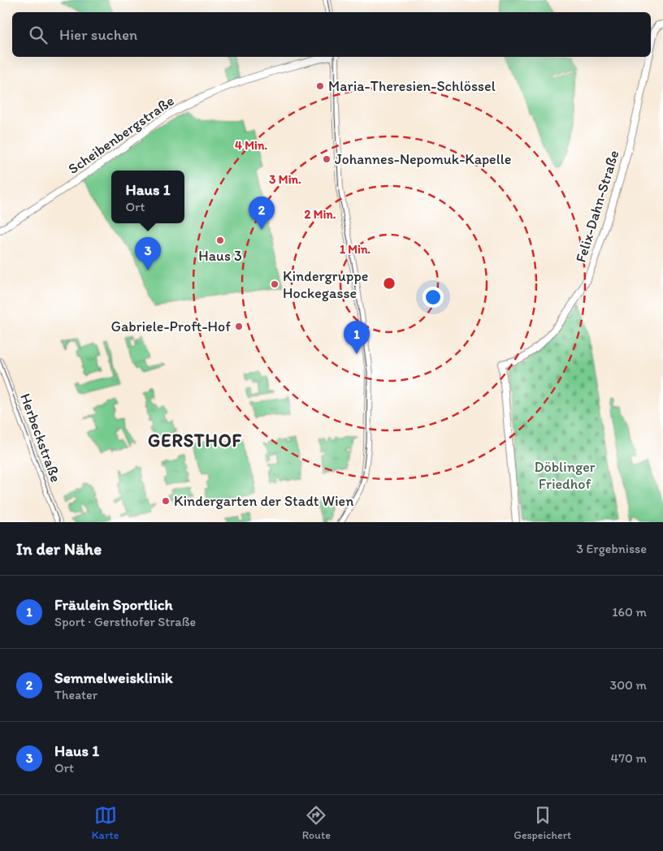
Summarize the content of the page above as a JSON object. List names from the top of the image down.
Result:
{
  "streets": {
    "street": ["Scheibenbergstraße", "Felix-Dahn-Straße", "Herbeckstraße"]
  },
  "districts": ["GERSTHOF"],
  "parks": ["Döblinger Friedhof"],
  "places": [
    "Maria-Theresien-Schlössel",
    "Johannes-Nepomuk-Kapelle",
    "Haus 3",
    "Kindergruppe Hockegasse",
    "Gabriele-Proft-Hof",
    "Kindergarten der Stadt Wien"
  ],
  "page": {
    "search": "Hier suchen",
    "popup": ["Haus 1", "Ort"],
    "pins": ["2", "3", "1"],
    "heading": ["In der Nähe", "3 Ergebnisse"],
    "list": [
      {
        "mark": "1",
        "name": "Fräulein Sportlich",
        "note": "Sport · Gersthofer Straße",
        "value": "160 m"
      },
      {
        "mark": "2",
        "name": "Semmelweisklinik",
        "note": "Theater",
        "value": "300 m"
      },
      {
        "mark": "3",
        "name": "Haus 1",
        "note": "Ort",
        "value": "470 m"
      }
    ],
    "nav": ["Karte", "Route", "Gespeichert"]
  },
  "rings": [
    "4 Min.",
    "3 Min.",
    "2 Min.",
    "1 Min."
  ]
}
